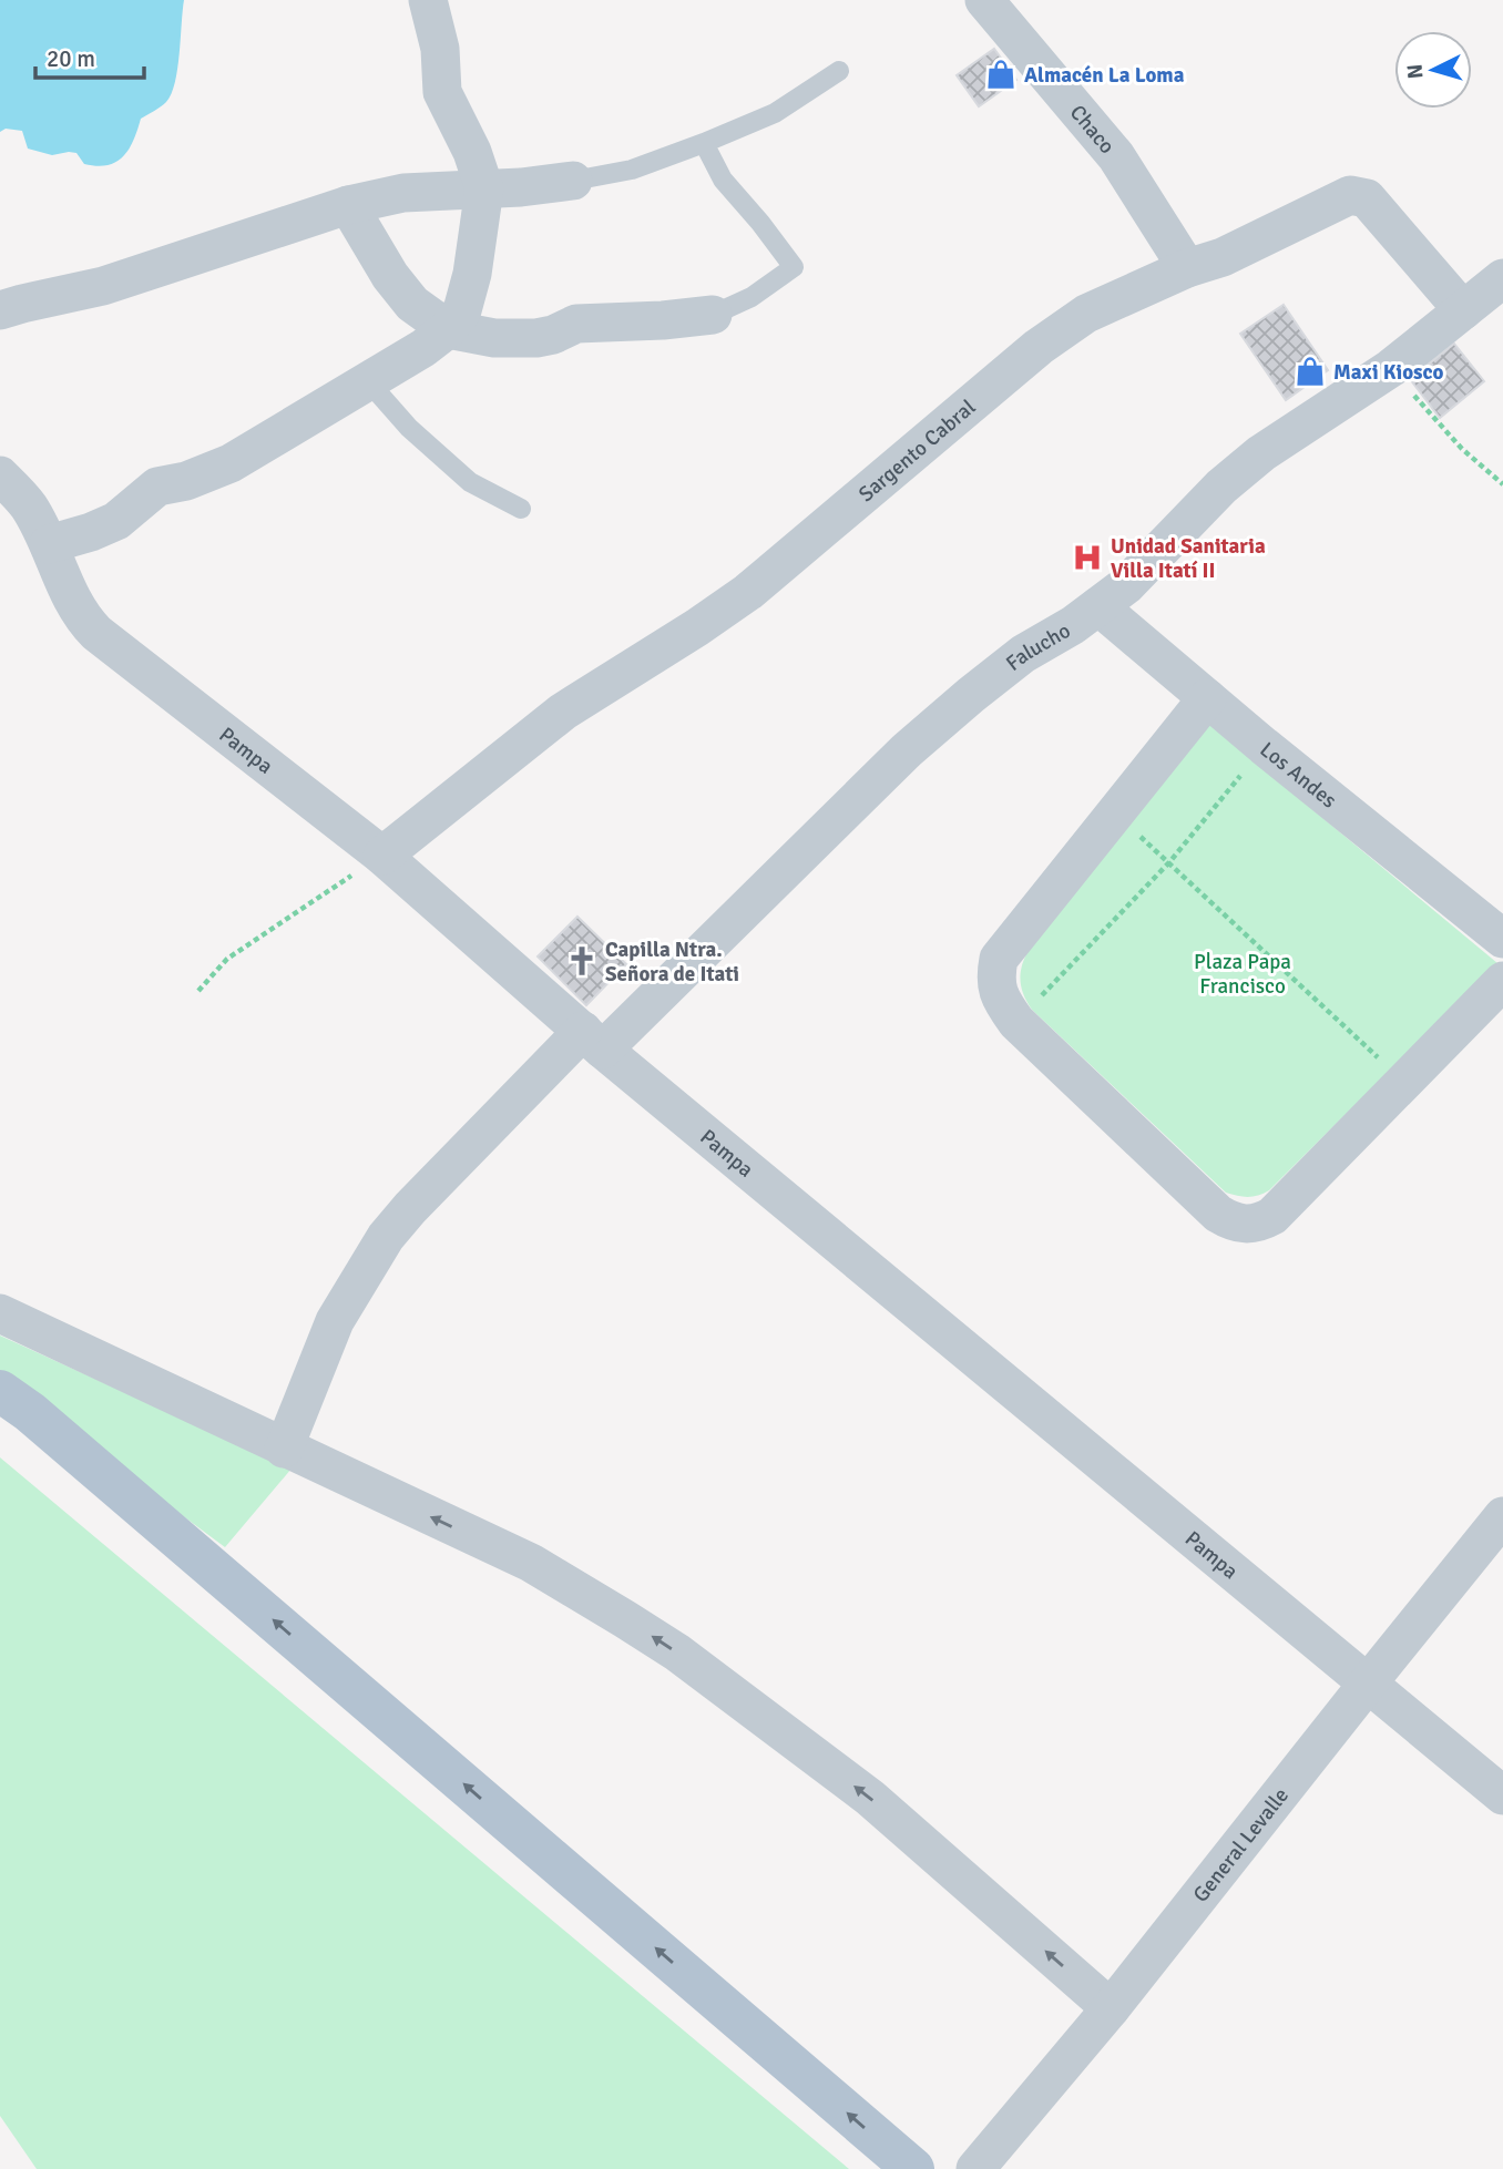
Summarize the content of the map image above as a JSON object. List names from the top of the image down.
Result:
{
  "streets": {
    "street": [
      "Chaco",
      "Sargento Cabral",
      "Falucho",
      "Pampa",
      "Los Andes",
      "General Levalle"
    ]
  },
  "crossings": [
    ["Chaco", "Sargento Cabral"],
    ["Sargento Cabral", "Falucho"],
    ["Sargento Cabral", "Pampa"],
    ["Falucho", "Pampa"],
    ["Falucho", "Los Andes"],
    ["Pampa", "General Levalle"]
  ],
  "parks": ["Plaza Papa Francisco"],
  "places": {
    "shop": ["Almacén La Loma", "Maxi Kiosco"],
    "hospital": ["Unidad Sanitaria Villa Itatí II"],
    "church": ["Capilla Ntra. Señora de Itati"]
  },
  "scale_bar": "20 m",
  "north": "left"
}
